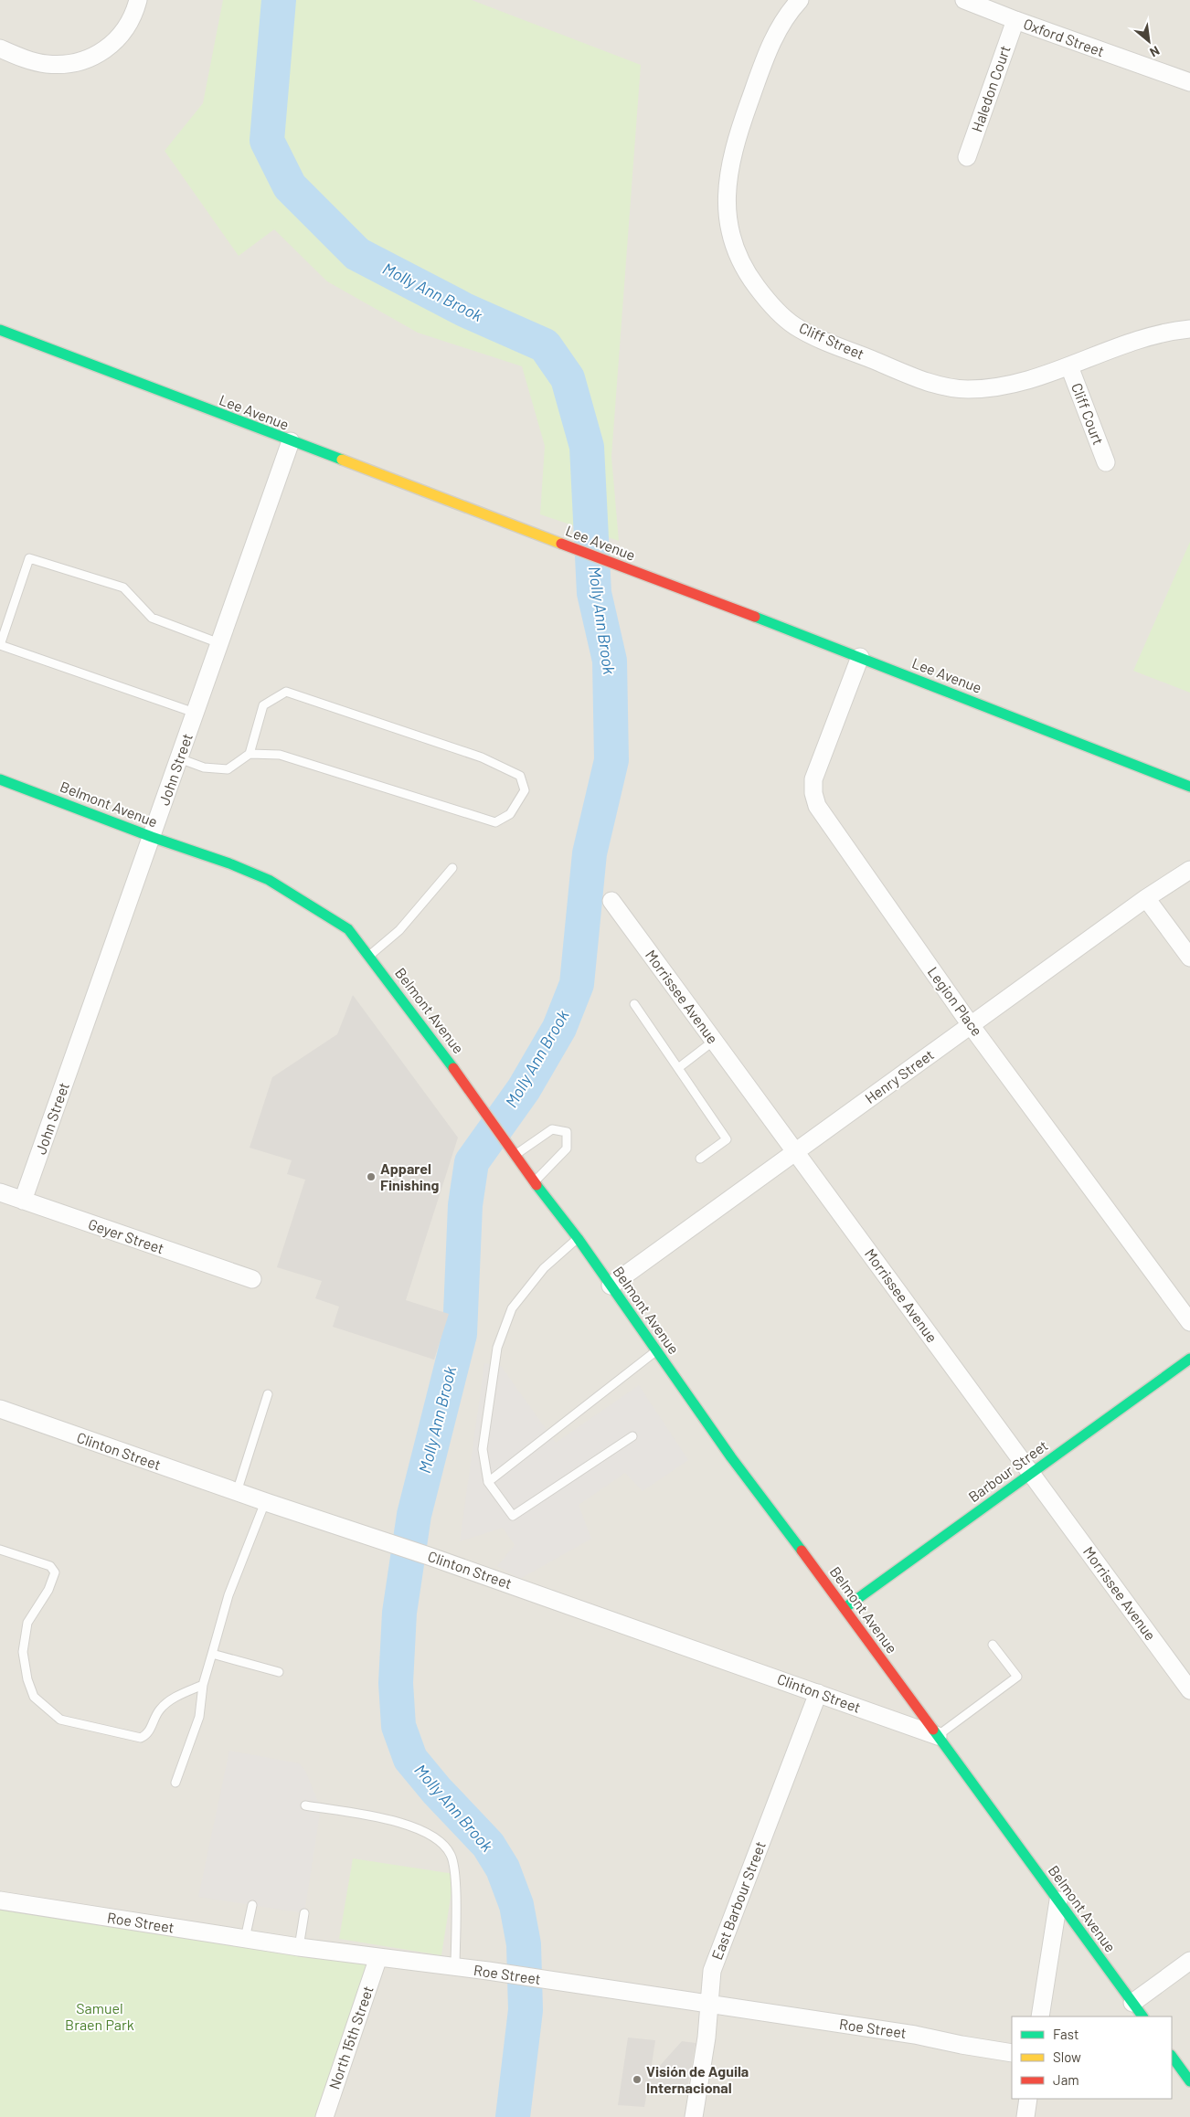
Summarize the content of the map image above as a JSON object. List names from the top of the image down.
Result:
{
  "streets": {
    "main road": ["Lee Avenue", "Belmont Avenue", "Barbour Street"],
    "street": [
      "Oxford Street",
      "Haledon Court",
      "Cliff Street",
      "Cliff Court",
      "John Street",
      "Morrissee Avenue",
      "Legion Place",
      "Henry Street",
      "Geyer Street",
      "Clinton Street",
      "East Barbour Street",
      "Roe Street",
      "North 15th Street"
    ]
  },
  "crossings": [
    ["Oxford Street", "Haledon Court"],
    ["Cliff Street", "Cliff Court"],
    ["Lee Avenue", "John Street"],
    ["Lee Avenue", "Legion Place"],
    ["John Street", "Belmont Avenue"],
    ["John Street", "Geyer Street"],
    ["Belmont Avenue", "Henry Street"],
    ["Belmont Avenue", "Clinton Street"],
    ["Belmont Avenue", "Barbour Street"],
    ["Morrissee Avenue", "Henry Street"],
    ["Morrissee Avenue", "Barbour Street"],
    ["Legion Place", "Henry Street"],
    ["Clinton Street", "East Barbour Street"],
    ["East Barbour Street", "Roe Street"],
    ["Roe Street", "North 15th Street"]
  ],
  "water": ["Molly Ann Brook"],
  "parks": ["Samuel Braen Park"],
  "places": ["Apparel Finishing", "Visión de Aguila Internacional"],
  "legend": ["Fast", "Slow", "Jam"],
  "north": "bottom right"
}
